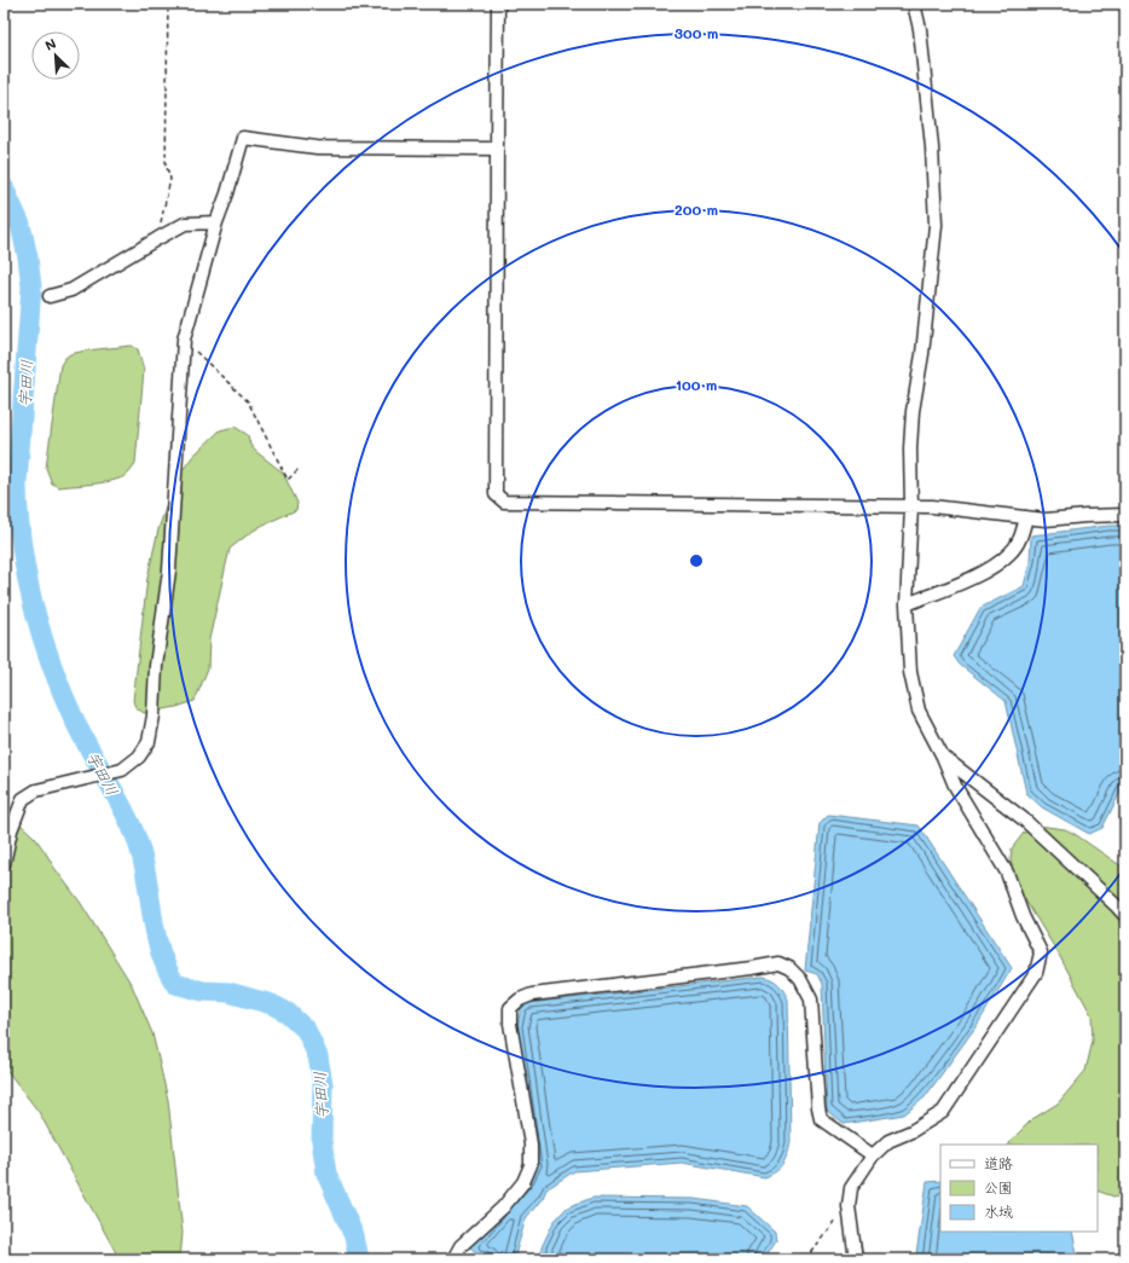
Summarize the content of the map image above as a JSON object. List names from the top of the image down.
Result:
{
  "water": ["宇田川"],
  "legend": ["道路", "公園", "水域"],
  "north": "top left",
  "rings": ["300 m", "200 m", "100 m"]
}
